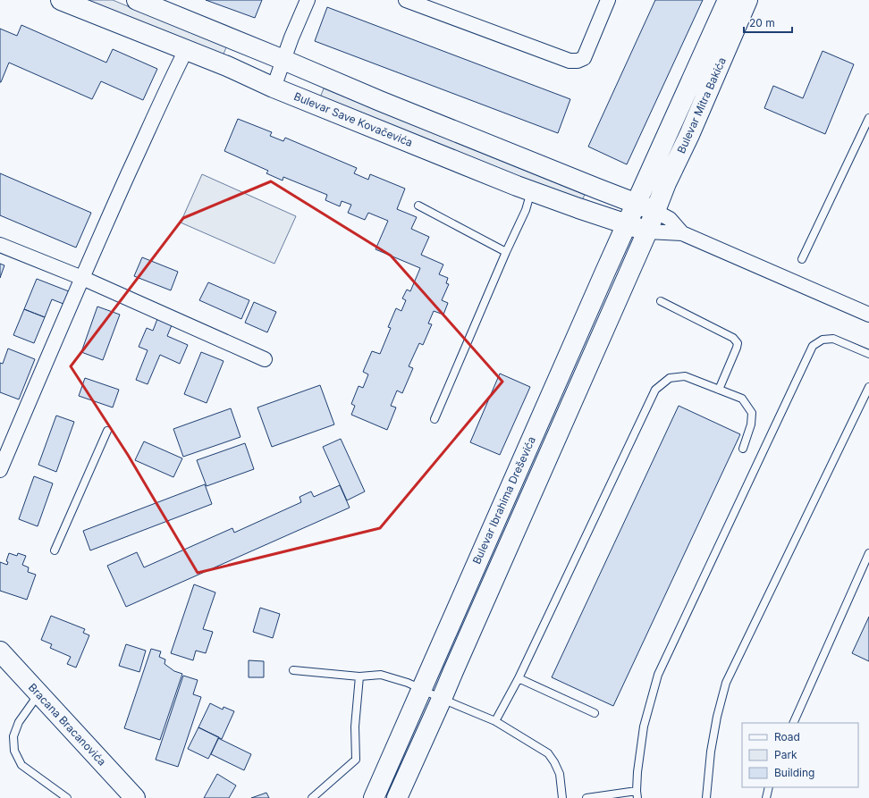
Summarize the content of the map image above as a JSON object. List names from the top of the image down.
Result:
{
  "streets": {
    "street": [
      "Bulevar Mitra Bakića",
      "Bulevar Save Kovačevića",
      "Bulevar Ibrahima Dreševića",
      "Bracana Bracanovića"
    ]
  },
  "crossings": [
    ["Bulevar Mitra Bakića", "Bulevar Ibrahima Dreševića"],
    ["Bulevar Save Kovačevića", "Bulevar Ibrahima Dreševića"]
  ],
  "legend": ["Road", "Park", "Building"],
  "scale_bar": "20 m"
}
